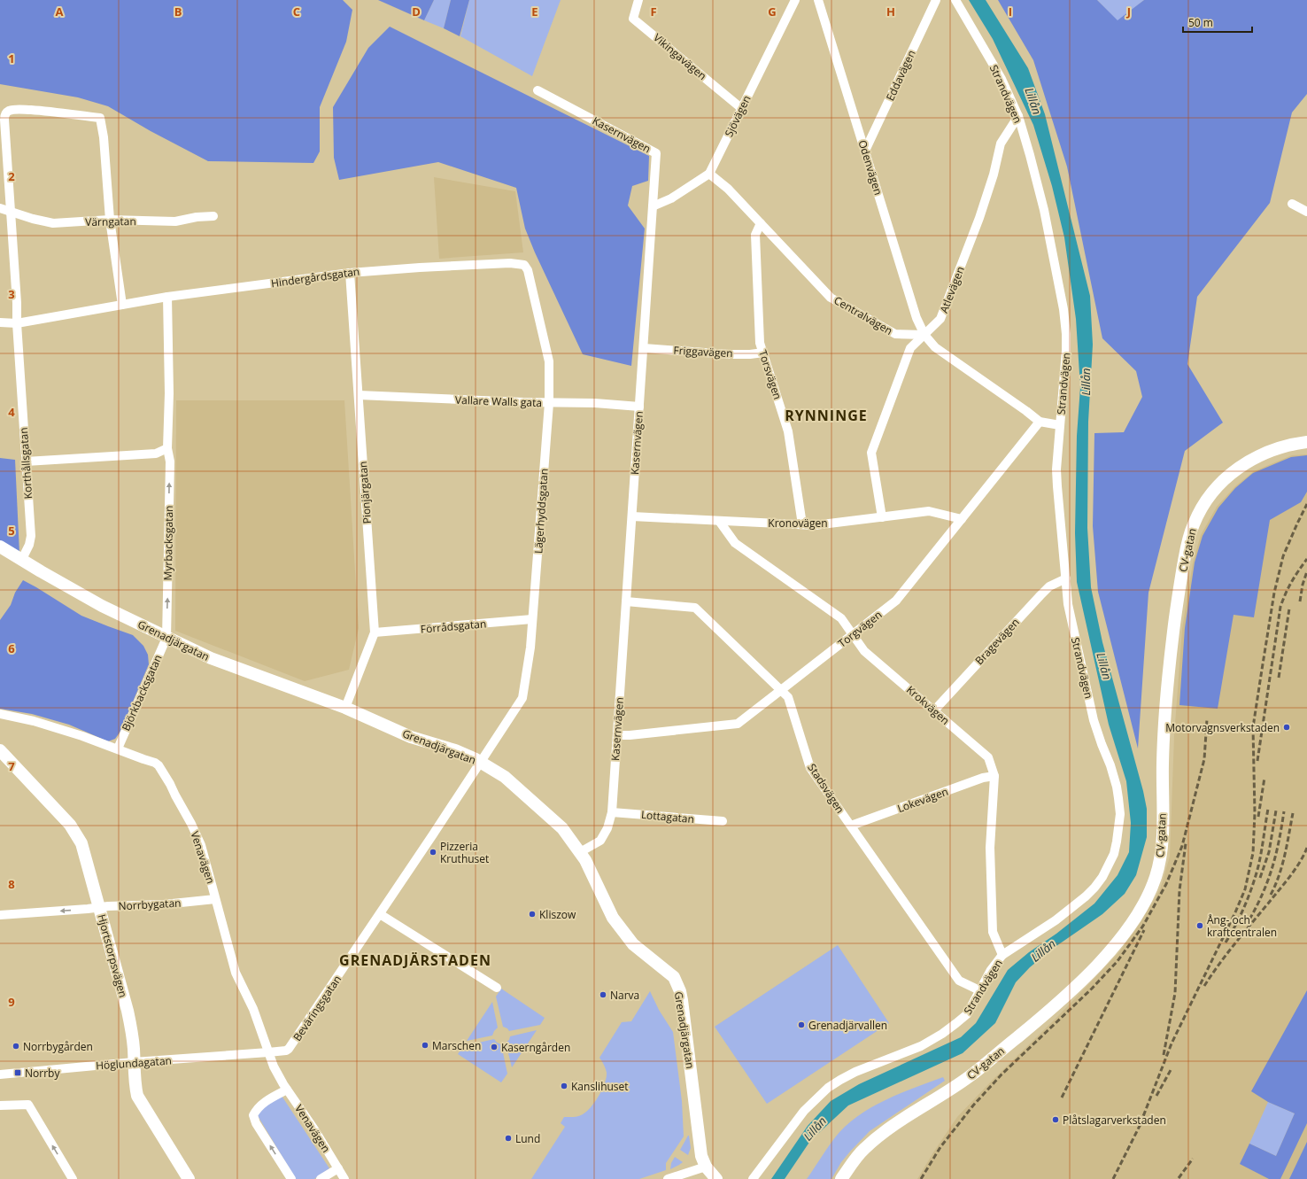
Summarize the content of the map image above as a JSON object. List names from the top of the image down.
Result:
{
  "streets": {
    "street": [
      "Vikingavägen",
      "Eddavägen",
      "Strandvägen",
      "Sjövägen",
      "Kasernvägen",
      "Odenvägen",
      "Värngatan",
      "Hindergårdsgatan",
      "Atlevägen",
      "Centralvägen",
      "Friggavägen",
      "Torsvägen",
      "Vallare Walls gata",
      "Korthållsgatan",
      "Pionjärgatan",
      "Lägerhyddsgatan",
      "Kronovägen",
      "Myrbacksgatan",
      "CV-gatan",
      "Förrådsgatan",
      "Torgvägen",
      "Grenadjärgatan",
      "Bragevägen",
      "Björkbacksgatan",
      "Krokvägen",
      "Stadsvägen",
      "Lokevägen",
      "Lottagatan",
      "Venavägen",
      "Norrbygatan",
      "Hjortstorpsvägen",
      "Beväringsgatan",
      "Höglundagatan"
    ]
  },
  "crossings": [
    ["Vikingavägen", "Sjövägen"],
    ["Eddavägen", "Odenvägen"],
    ["Strandvägen", "Atlevägen"],
    ["Strandvägen", "Bragevägen"],
    ["Strandvägen", "Krokvägen"],
    ["Strandvägen", "Stadsvägen"],
    ["Sjövägen", "Kasernvägen"],
    ["Sjövägen", "Centralvägen"],
    ["Kasernvägen", "Friggavägen"],
    ["Kasernvägen", "Vallare Walls gata"],
    ["Kasernvägen", "Kronovägen"],
    ["Kasernvägen", "Torgvägen"],
    ["Kasernvägen", "Grenadjärgatan"],
    ["Kasernvägen", "Stadsvägen"],
    ["Kasernvägen", "Lottagatan"],
    ["Odenvägen", "Atlevägen"],
    ["Odenvägen", "Centralvägen"],
    ["Hindergårdsgatan", "Korthållsgatan"],
    ["Hindergårdsgatan", "Pionjärgatan"],
    ["Hindergårdsgatan", "Lägerhyddsgatan"],
    ["Hindergårdsgatan", "Myrbacksgatan"],
    ["Atlevägen", "Centralvägen"],
    ["Atlevägen", "Kronovägen"],
    ["Centralvägen", "Torsvägen"],
    ["Friggavägen", "Torsvägen"],
    ["Torsvägen", "Kronovägen"],
    ["Vallare Walls gata", "Pionjärgatan"],
    ["Vallare Walls gata", "Lägerhyddsgatan"],
    ["Korthållsgatan", "Grenadjärgatan"],
    ["Pionjärgatan", "Förrådsgatan"],
    ["Pionjärgatan", "Grenadjärgatan"],
    ["Lägerhyddsgatan", "Förrådsgatan"],
    ["Lägerhyddsgatan", "Grenadjärgatan"],
    ["Lägerhyddsgatan", "Beväringsgatan"],
    ["Kronovägen", "Torgvägen"],
    ["Kronovägen", "Krokvägen"],
    ["Myrbacksgatan", "Grenadjärgatan"],
    ["Myrbacksgatan", "Björkbacksgatan"],
    ["Torgvägen", "Krokvägen"],
    ["Torgvägen", "Stadsvägen"],
    ["Grenadjärgatan", "Björkbacksgatan"],
    ["Grenadjärgatan", "Beväringsgatan"],
    ["Bragevägen", "Krokvägen"],
    ["Björkbacksgatan", "Venavägen"],
    ["Krokvägen", "Lokevägen"],
    ["Stadsvägen", "Lokevägen"],
    ["Venavägen", "Norrbygatan"],
    ["Venavägen", "Beväringsgatan"],
    ["Venavägen", "Höglundagatan"],
    ["Norrbygatan", "Hjortstorpsvägen"],
    ["Hjortstorpsvägen", "Höglundagatan"],
    ["Beväringsgatan", "Höglundagatan"]
  ],
  "one_way": ["Myrbacksgatan", "Norrbygatan"],
  "districts": ["RYNNINGE", "GRENADJÄRSTADEN"],
  "water": ["Lillån"],
  "places": {
    "other": [
      "Motorvagnsverkstaden",
      "Pizzeria Kruthuset",
      "Kliszow",
      "Ång- och kraftcentralen",
      "Narva",
      "Grenadjärvallen",
      "Marschen",
      "Norrbygården",
      "Kaserngården",
      "Kanslihuset",
      "Plåtslagarverkstaden",
      "Lund"
    ],
    "transit": ["Norrby"]
  },
  "scale_bar": "50 m",
  "grid": {
    "columns": [
      "A",
      "B",
      "C",
      "D",
      "E",
      "F",
      "G",
      "H",
      "I",
      "J"
    ],
    "rows": [
      "1",
      "2",
      "3",
      "4",
      "5",
      "6",
      "7",
      "8",
      "9"
    ]
  }
}
